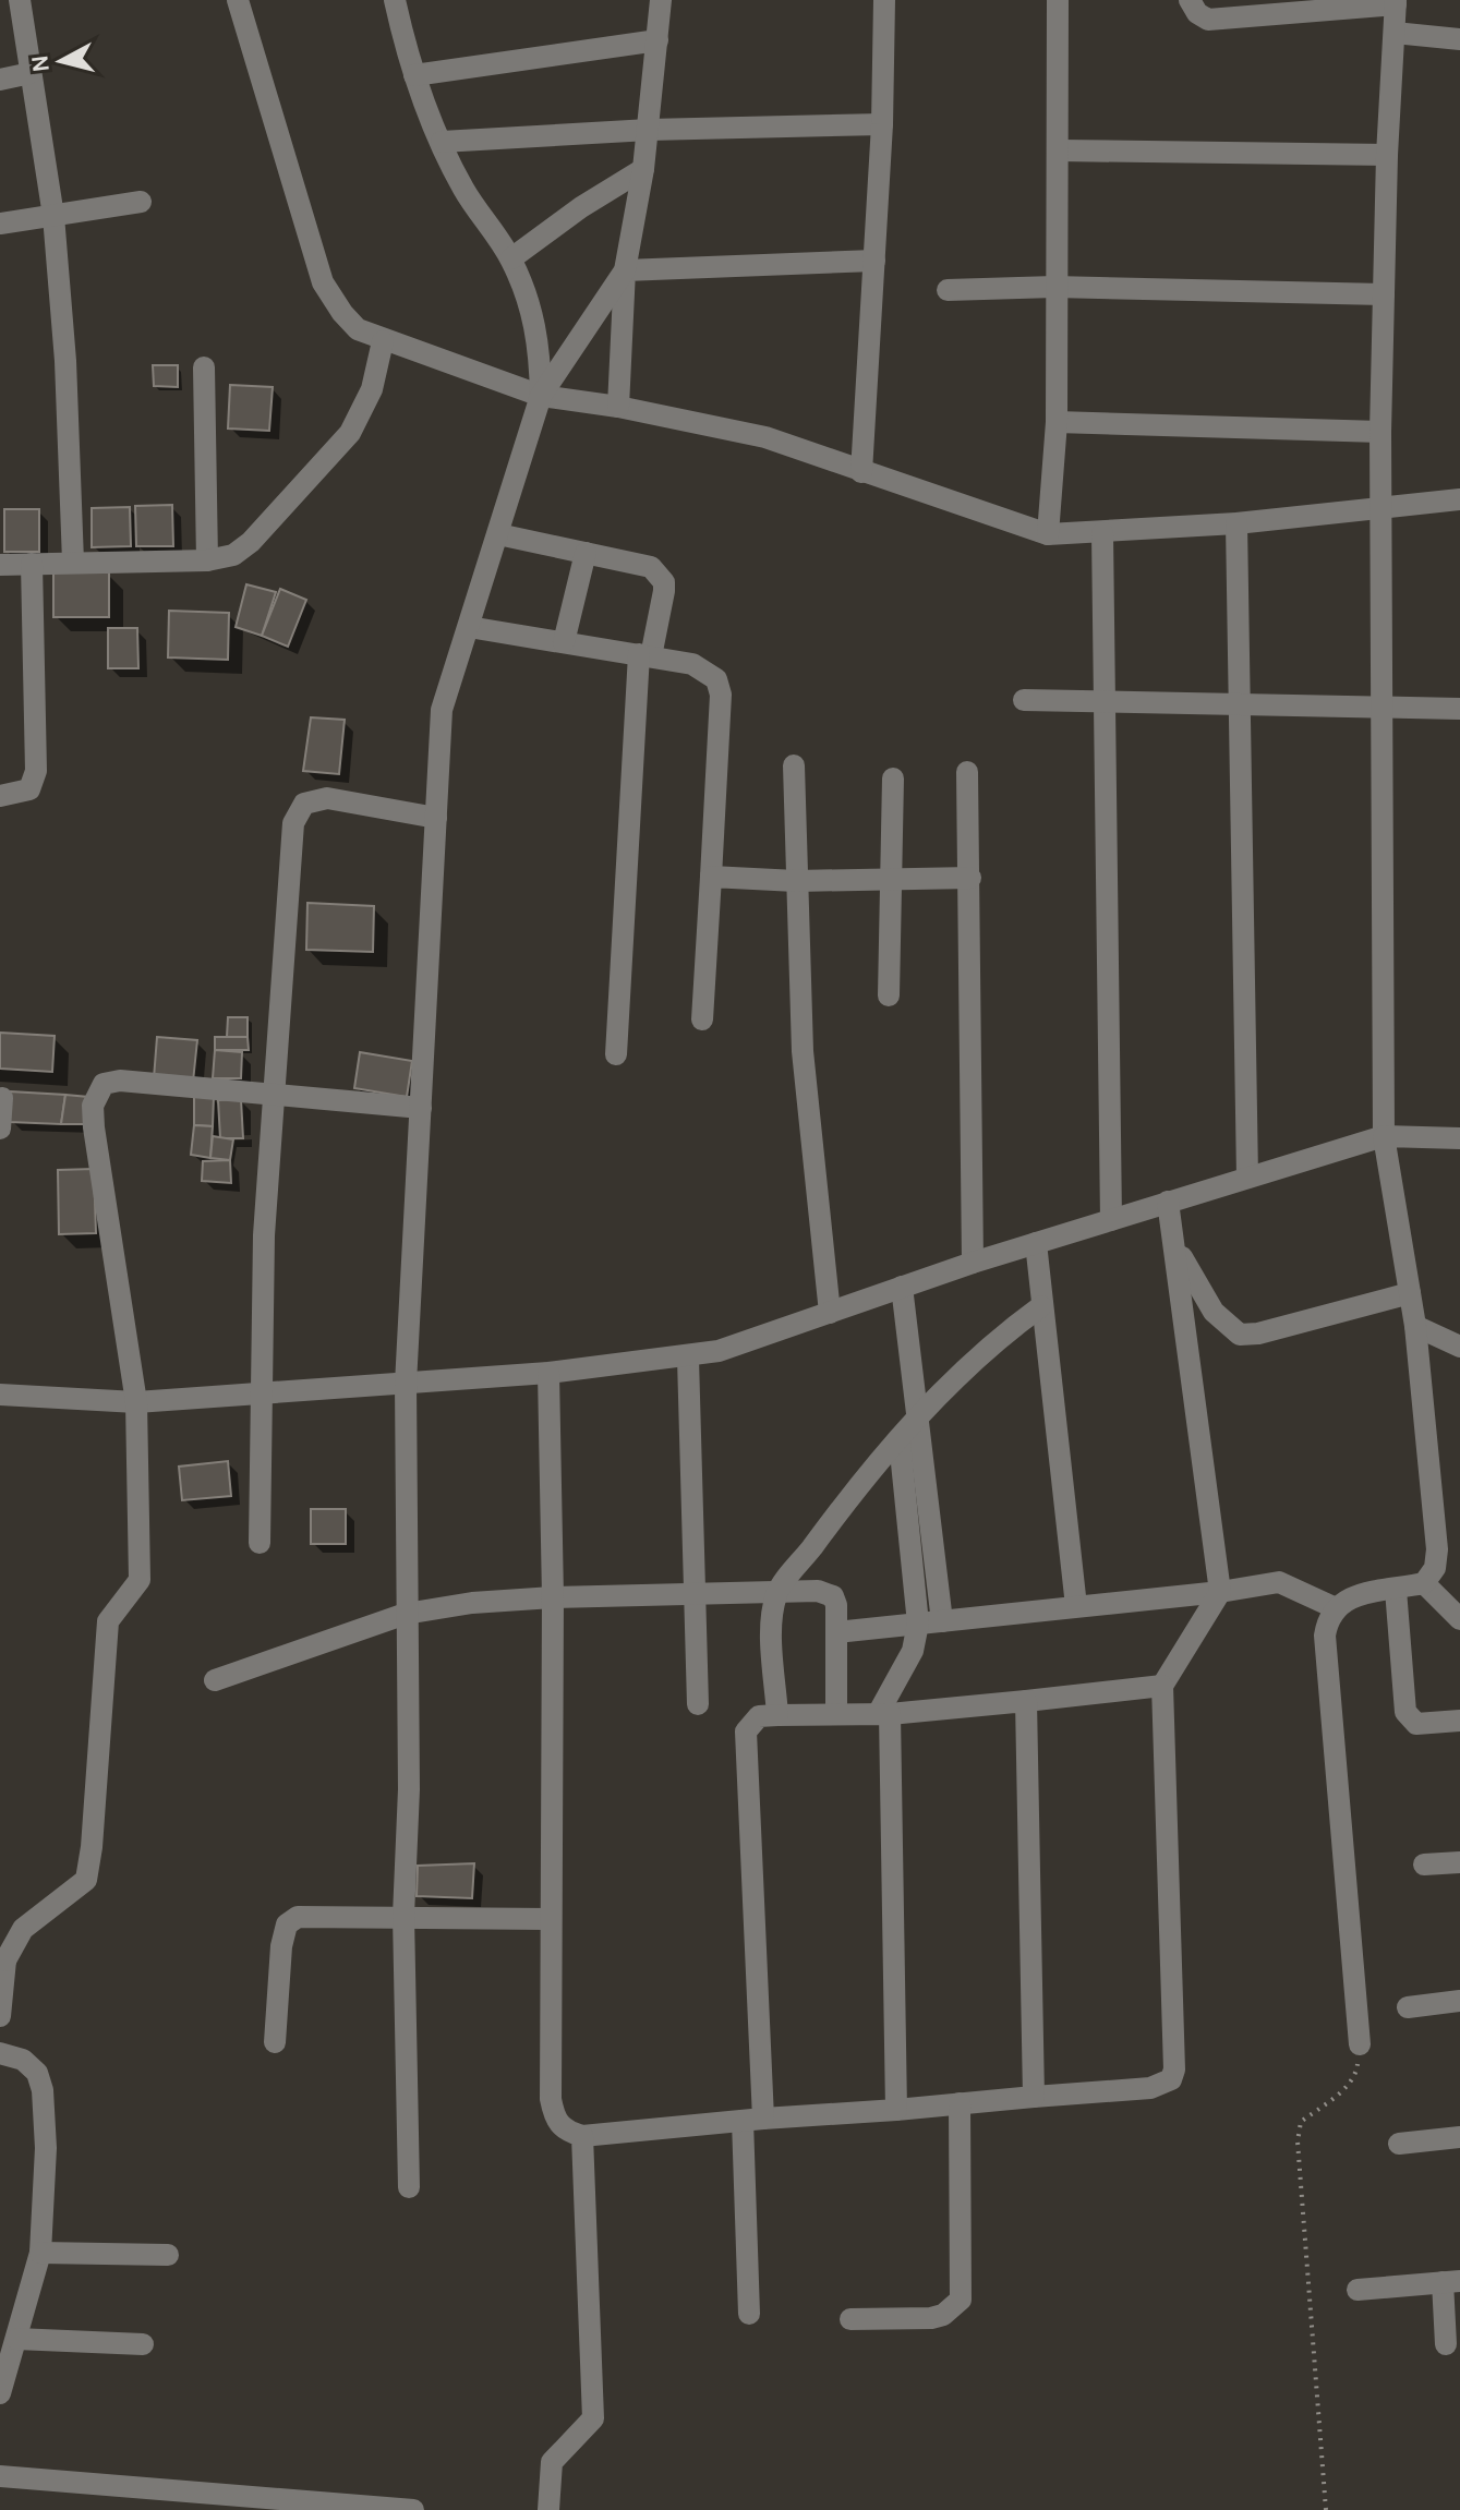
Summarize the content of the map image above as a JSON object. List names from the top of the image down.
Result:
{
  "north": "left"
}
